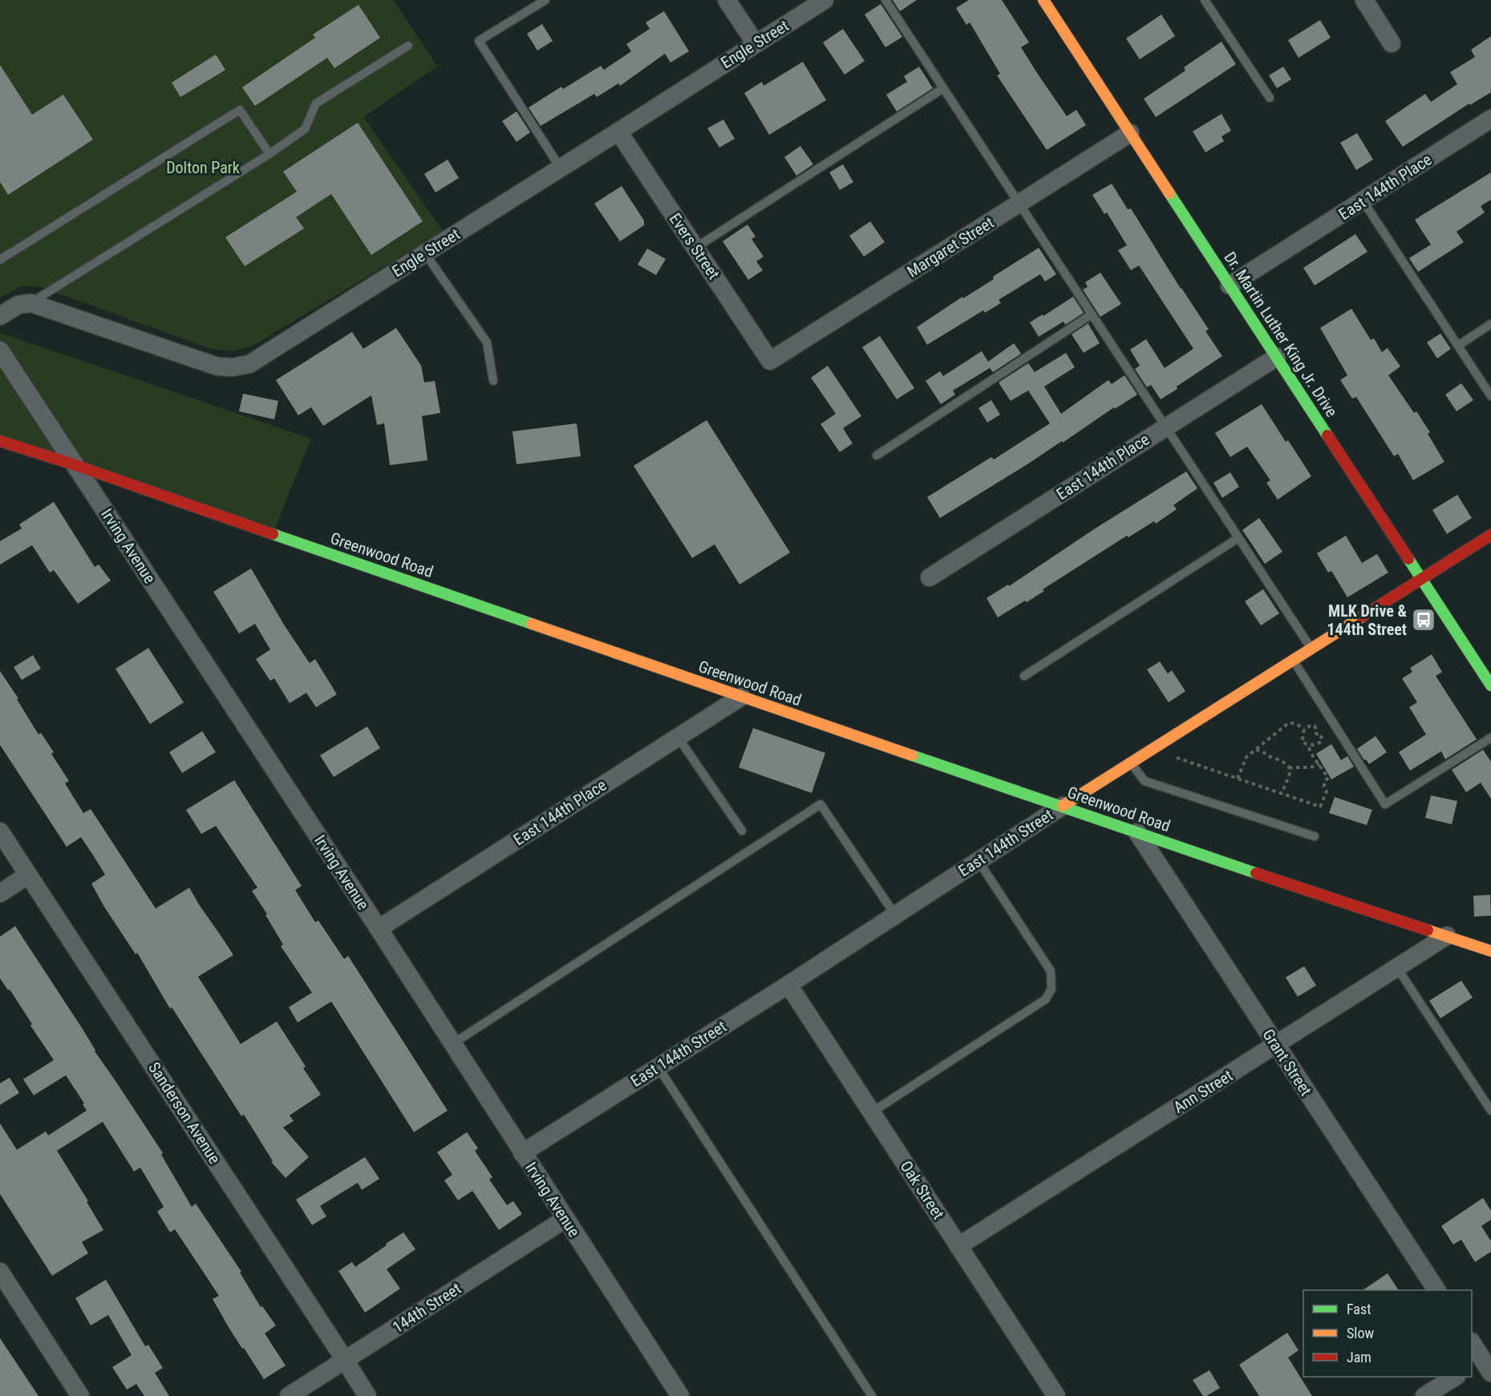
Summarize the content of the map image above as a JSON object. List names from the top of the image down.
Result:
{
  "streets": {
    "street": [
      "Engle Street",
      "East 144th Place",
      "Evers Street",
      "Margaret Street",
      "Dr. Martin Luther King Jr. Drive",
      "Irving Avenue",
      "Greenwood Road",
      "East 144th Street",
      "Grant Street",
      "Ann Street",
      "Sanderson Avenue",
      "Oak Street",
      "144th Street"
    ]
  },
  "crossings": [
    ["Engle Street", "Evers Street"],
    ["East 144th Place", "Dr. Martin Luther King Jr. Drive"],
    ["East 144th Place", "Irving Avenue"],
    ["East 144th Place", "Greenwood Road"],
    ["Evers Street", "Margaret Street"],
    ["Margaret Street", "Dr. Martin Luther King Jr. Drive"],
    ["Dr. Martin Luther King Jr. Drive", "East 144th Street"],
    ["Irving Avenue", "Greenwood Road"],
    ["Irving Avenue", "East 144th Street"],
    ["Irving Avenue", "144th Street"],
    ["Greenwood Road", "East 144th Street"],
    ["Greenwood Road", "Grant Street"],
    ["Greenwood Road", "Ann Street"],
    ["East 144th Street", "Oak Street"],
    ["Grant Street", "Ann Street"],
    ["Ann Street", "Oak Street"],
    ["Sanderson Avenue", "144th Street"]
  ],
  "parks": ["Dolton Park"],
  "places": {
    "bus stop": ["MLK Drive & 144th Street"]
  },
  "legend": ["Fast", "Slow", "Jam"]
}
